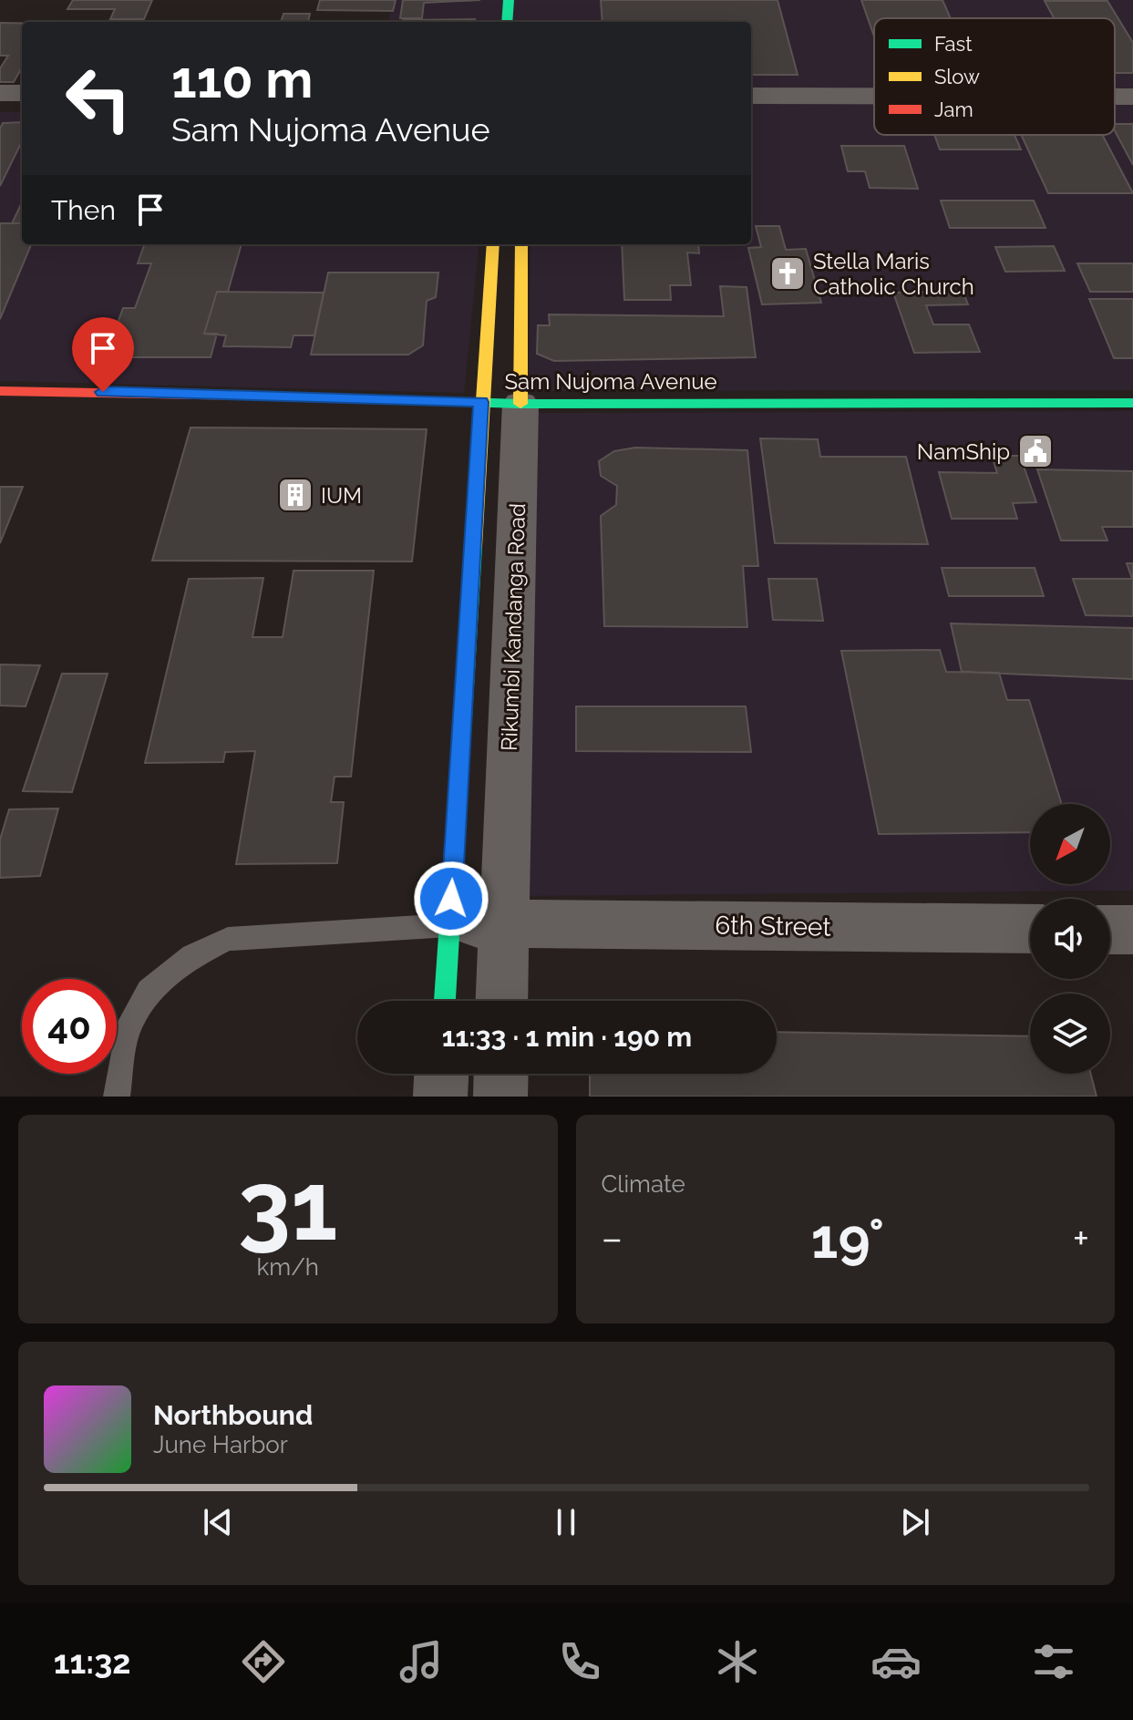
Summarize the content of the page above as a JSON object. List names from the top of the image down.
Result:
{
  "streets": {
    "main road": ["Sam Nujoma Avenue", "Rikumbi Kandanga Road"],
    "street": ["6th Street"]
  },
  "crossings": [
    ["Sam Nujoma Avenue", "Rikumbi Kandanga Road"],
    ["Rikumbi Kandanga Road", "6th Street"]
  ],
  "places": {
    "church": ["Stella Maris Catholic Church"],
    "public building": ["NamShip"],
    "building": ["IUM"]
  },
  "legend": ["Fast", "Slow", "Jam"],
  "north": "bottom left",
  "page": {
    "turn": ["110 m", "Sam Nujoma Avenue"],
    "then": "Then",
    "limit": "40",
    "trip": "11:33 · 1 min · 190 m",
    "tile": [
      ["31", "km/h"],
      "Climate"
    ],
    "heat": ["−", "19°", "+"],
    "song": ["Northbound", "June Harbor"],
    "tabs": "11:32"
  }
}
